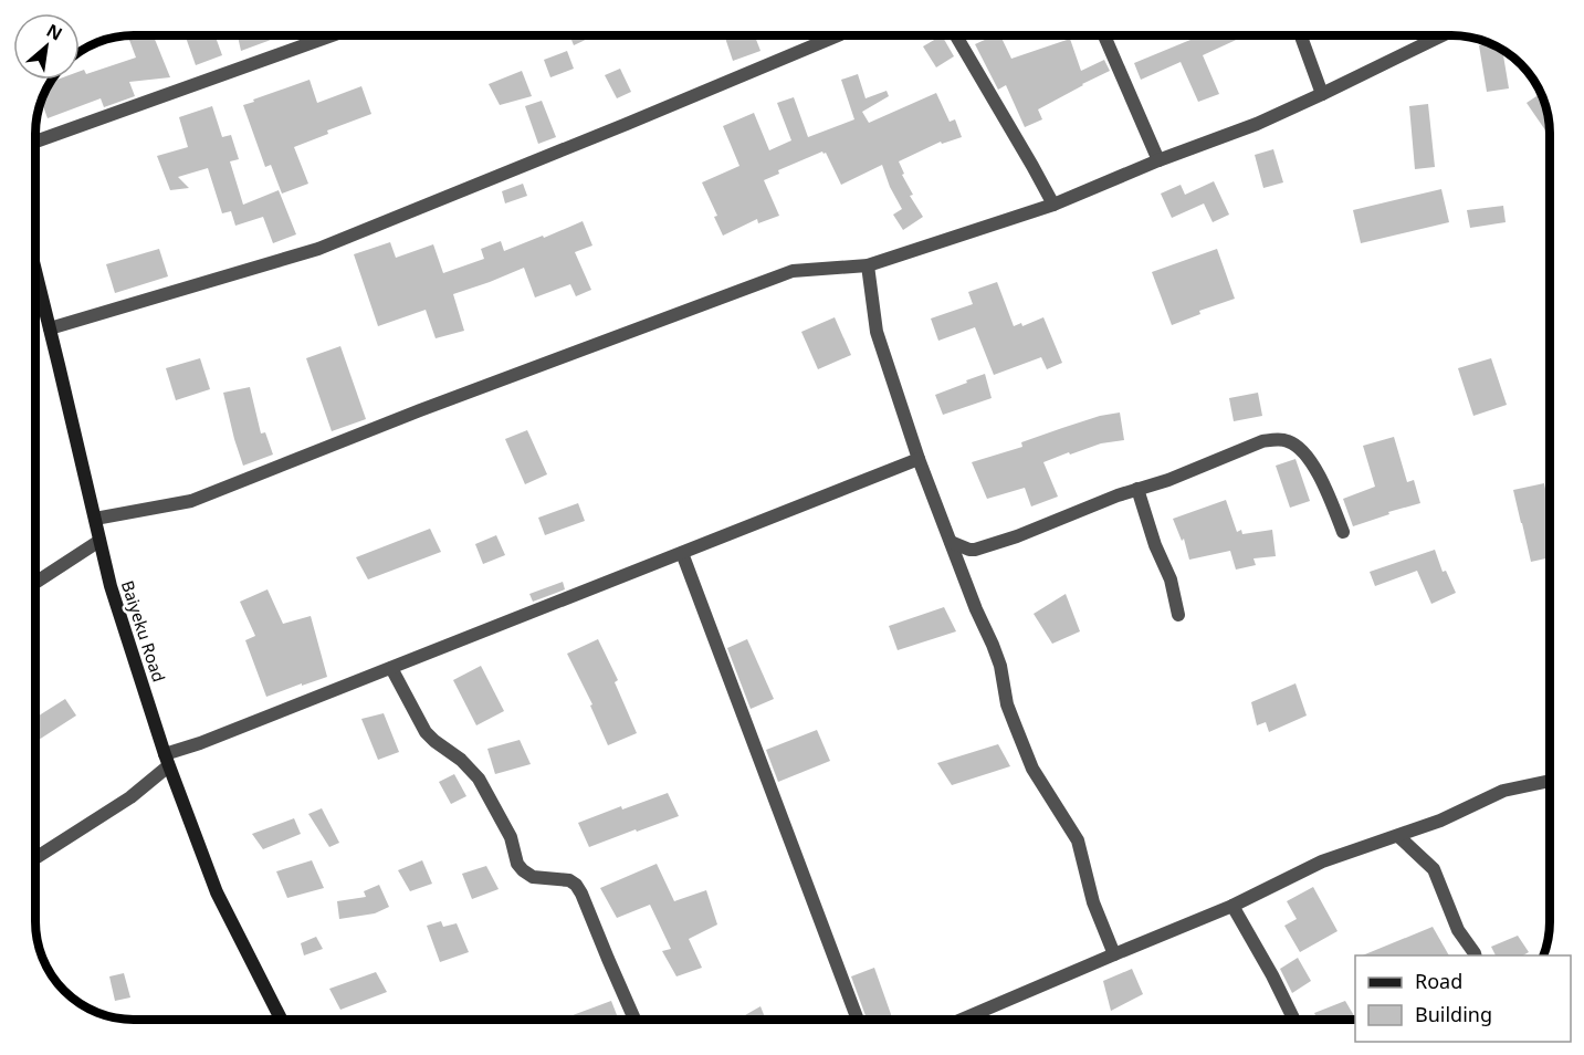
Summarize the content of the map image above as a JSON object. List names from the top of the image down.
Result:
{
  "streets": {
    "main road": ["Baiyeku Road"]
  },
  "legend": ["Road", "Building"],
  "north": "top right"
}
